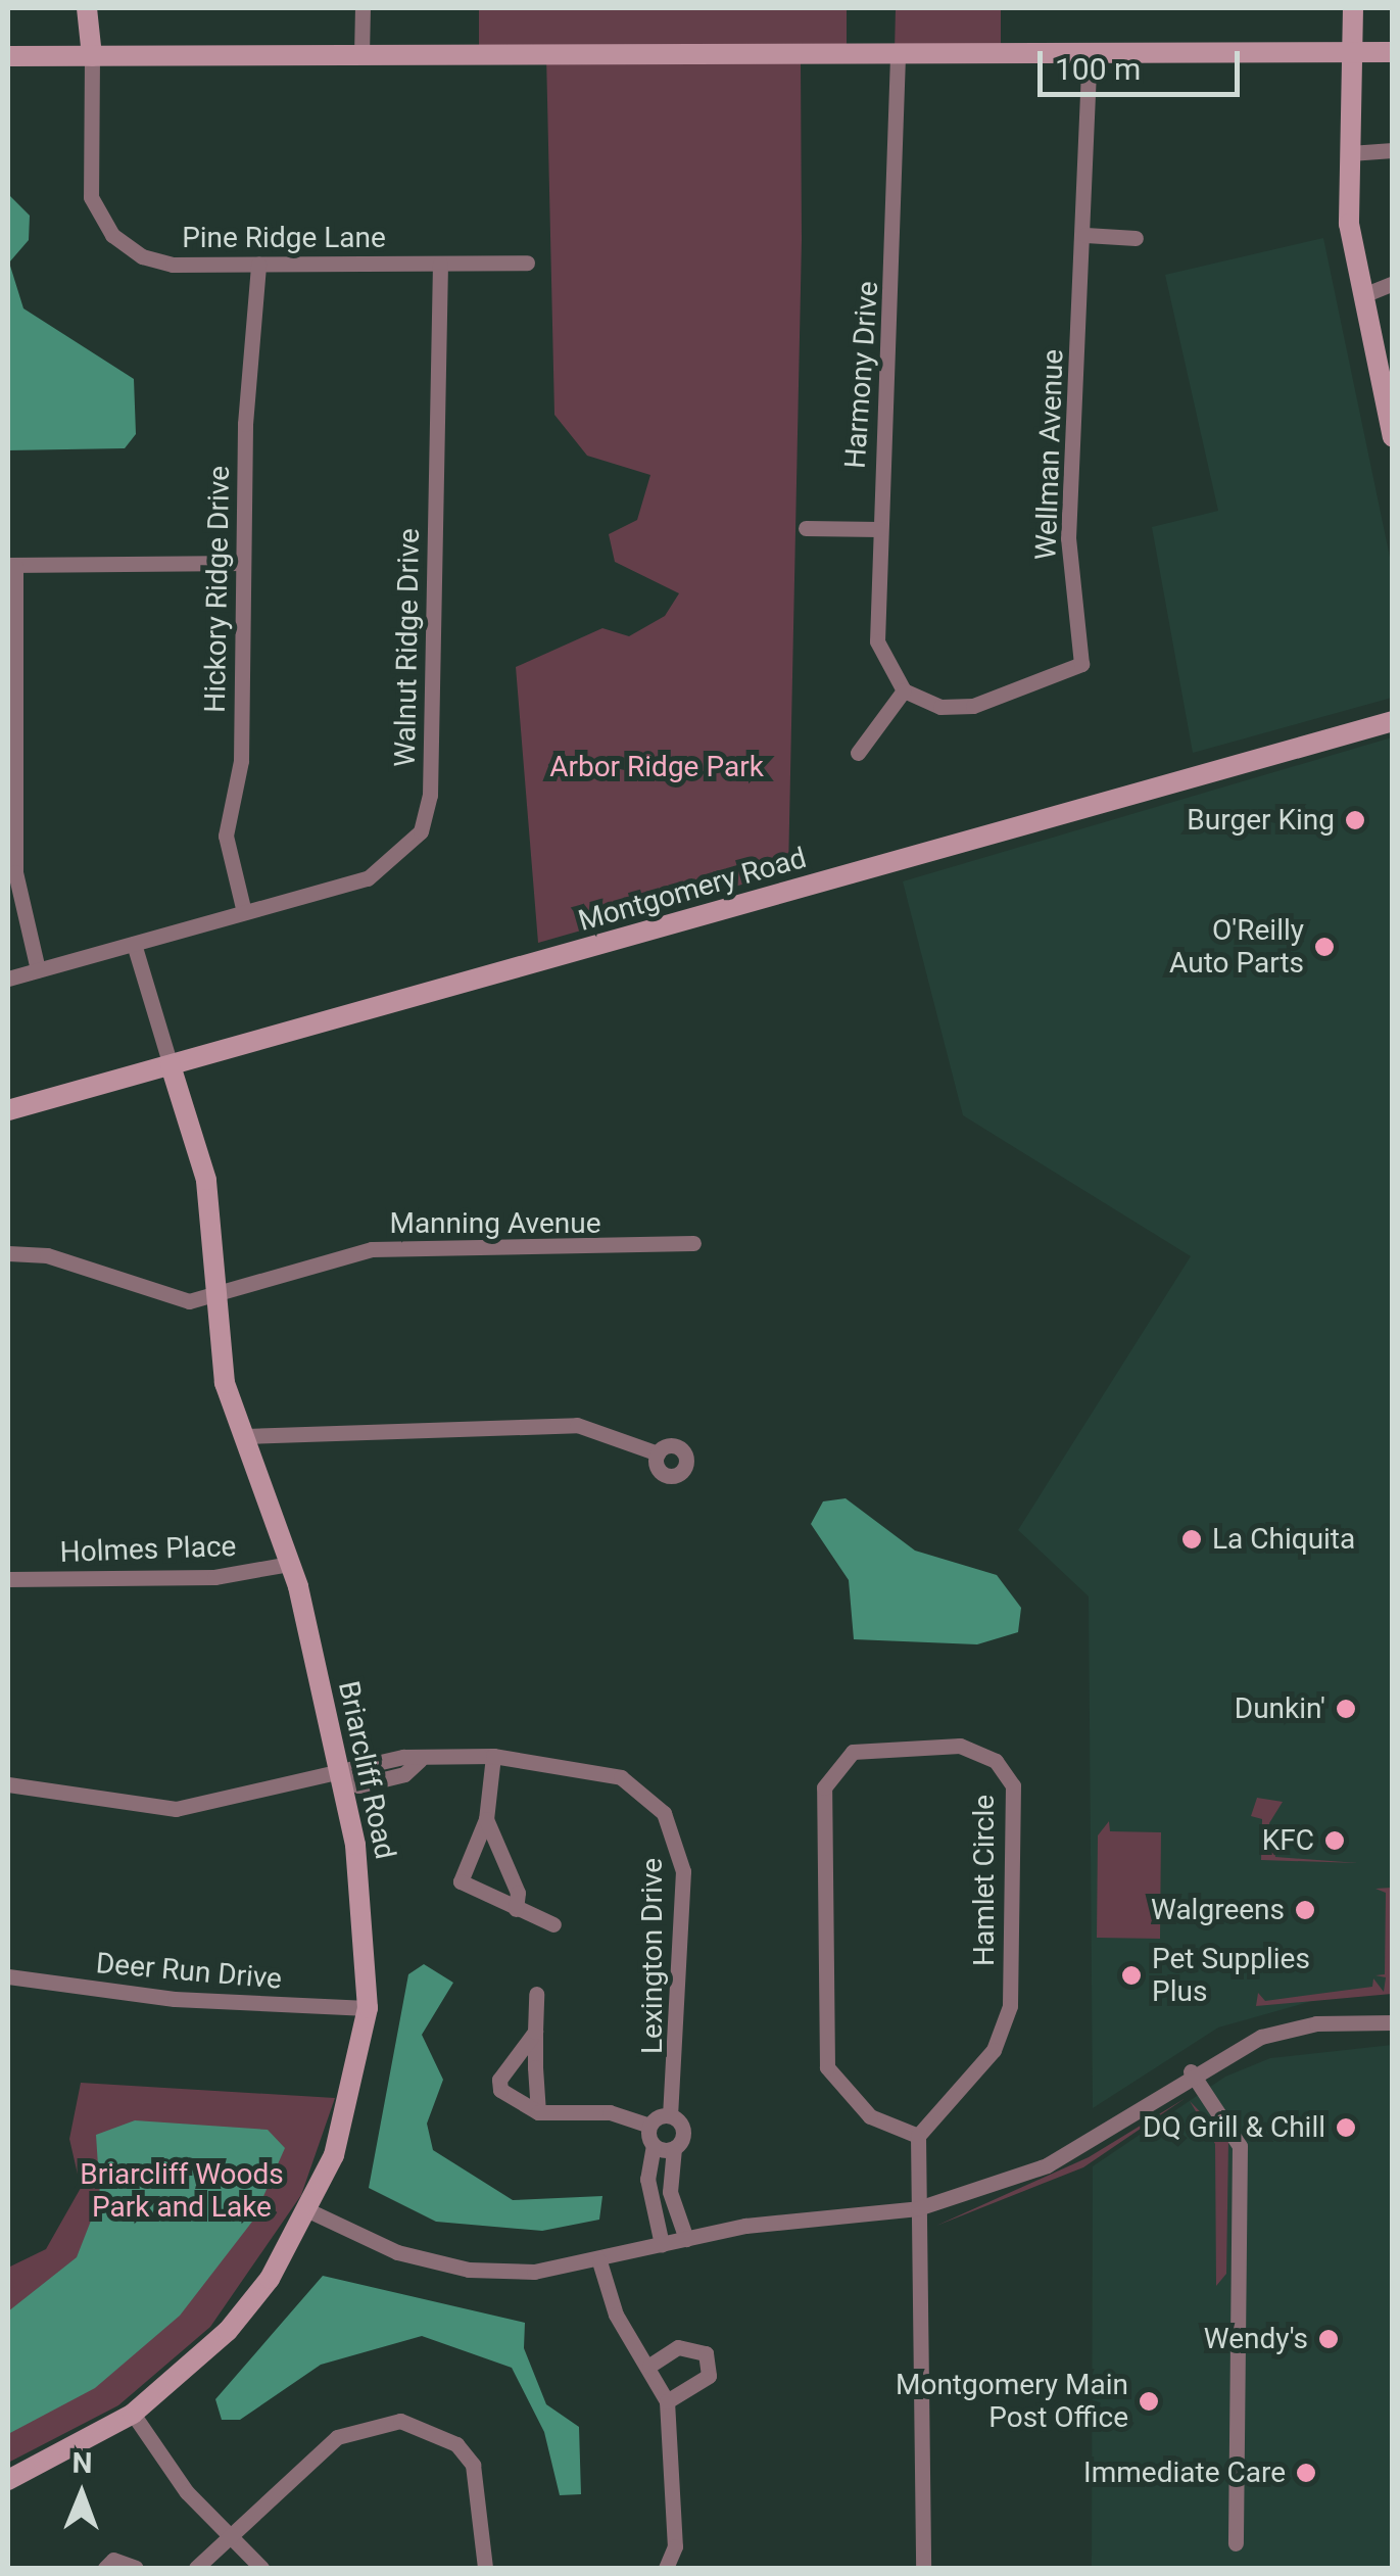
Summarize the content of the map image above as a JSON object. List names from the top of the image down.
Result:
{
  "streets": {
    "street": [
      "Pine Ridge Lane",
      "Harmony Drive",
      "Wellman Avenue",
      "Hickory Ridge Drive",
      "Walnut Ridge Drive",
      "Montgomery Road",
      "Manning Avenue",
      "Holmes Place",
      "Briarcliff Road",
      "Hamlet Circle",
      "Lexington Drive",
      "Deer Run Drive"
    ]
  },
  "crossings": [
    ["Pine Ridge Lane", "Hickory Ridge Drive"],
    ["Pine Ridge Lane", "Walnut Ridge Drive"],
    ["Harmony Drive", "Wellman Avenue"],
    ["Hickory Ridge Drive", "Walnut Ridge Drive"],
    ["Walnut Ridge Drive", "Briarcliff Road"],
    ["Montgomery Road", "Briarcliff Road"],
    ["Manning Avenue", "Briarcliff Road"],
    ["Holmes Place", "Briarcliff Road"],
    ["Briarcliff Road", "Lexington Drive"],
    ["Briarcliff Road", "Deer Run Drive"]
  ],
  "parks": ["Arbor Ridge Park", "Briarcliff Woods Park and Lake"],
  "places": [
    "Burger King",
    "O'Reilly Auto Parts",
    "La Chiquita",
    "Dunkin'",
    "KFC",
    "Walgreens",
    "Pet Supplies Plus",
    "DQ Grill & Chill",
    "Wendy's",
    "Montgomery Main Post Office",
    "Immediate Care"
  ],
  "scale_bar": "100 m",
  "north": "top"
}
